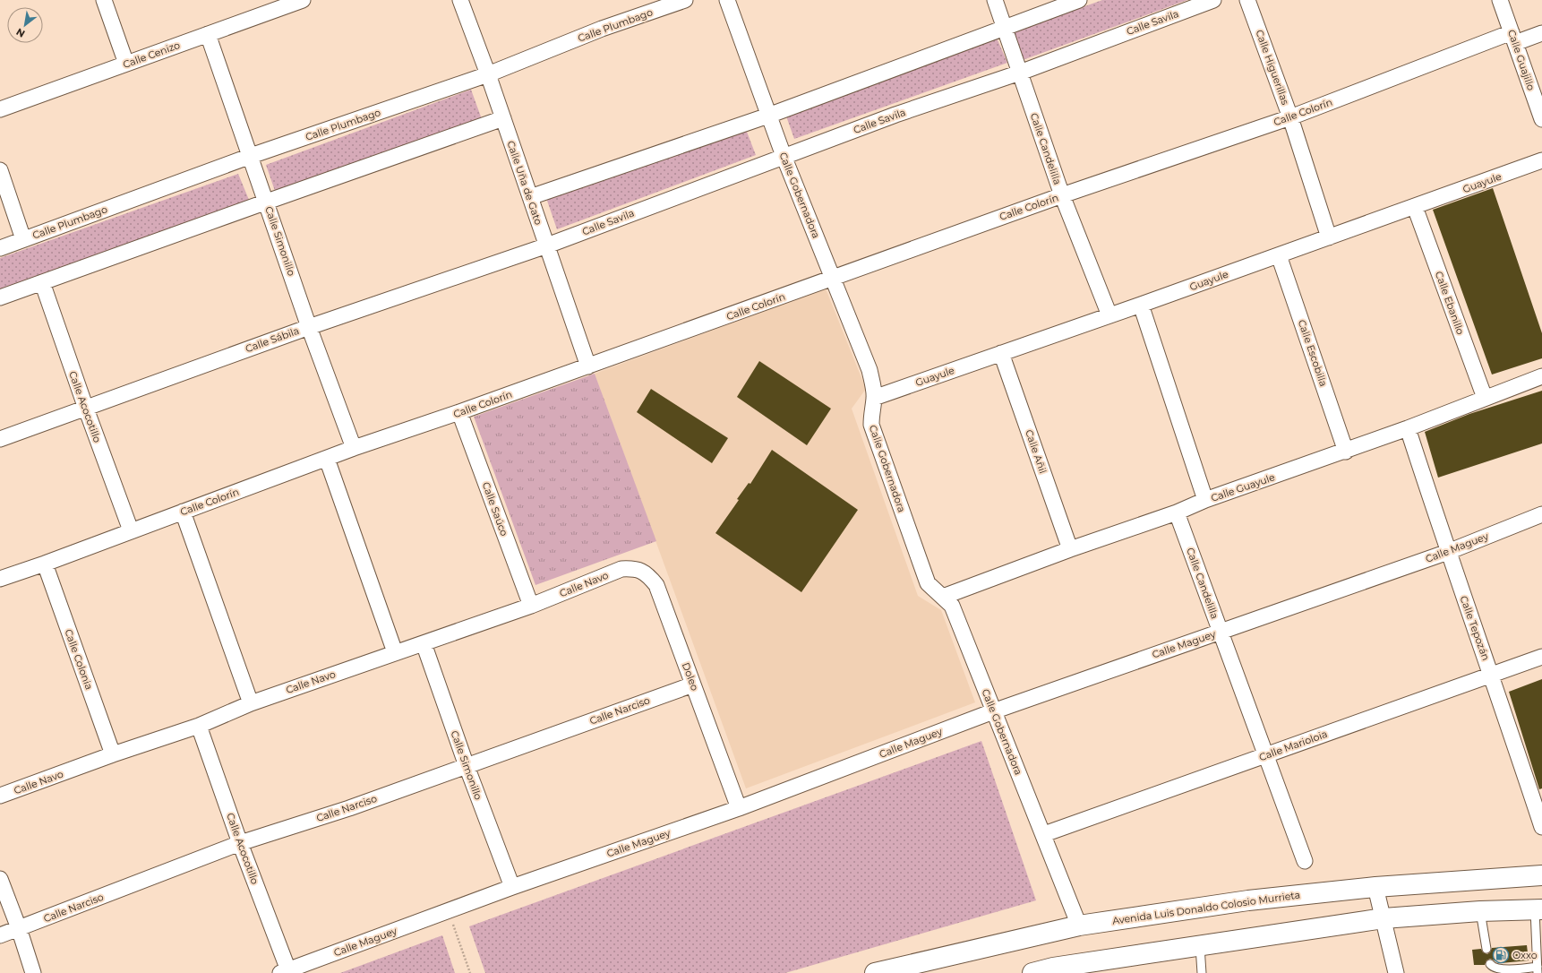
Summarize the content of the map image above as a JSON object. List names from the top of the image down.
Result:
{
  "streets": {
    "main road": ["Avenida Luis Donaldo Colosio Murrieta"],
    "street": [
      "Calle Savila",
      "Calle Plumbago",
      "Calle Cenizo",
      "Calle Guajillo",
      "Calle Higuerillas",
      "Calle Colorín",
      "Calle Candelilla",
      "Calle Uña de Gato",
      "Guayule",
      "Calle Gobernadora",
      "Calle Simonillo",
      "Calle Ebanillo",
      "Calle Sábila",
      "Calle Escobilla",
      "Calle Acocotillo",
      "Calle Añil",
      "Calle Guayule",
      "Calle Saúco",
      "Calle Maguey",
      "Calle Navo",
      "Calle Tepozán",
      "Calle Colonia",
      "Doleo",
      "Calle Narciso",
      "Calle Marioloia"
    ]
  },
  "crossings": [
    ["Calle Savila", "Calle Candelilla"],
    ["Calle Savila", "Calle Uña de Gato"],
    ["Calle Savila", "Calle Gobernadora"],
    ["Calle Savila", "Calle Sábila"],
    ["Calle Plumbago", "Calle Uña de Gato"],
    ["Calle Plumbago", "Calle Simonillo"],
    ["Calle Cenizo", "Calle Simonillo"],
    ["Calle Guajillo", "Calle Colorín"],
    ["Calle Higuerillas", "Calle Colorín"],
    ["Calle Higuerillas", "Guayule"],
    ["Calle Colorín", "Calle Candelilla"],
    ["Calle Colorín", "Calle Uña de Gato"],
    ["Calle Colorín", "Calle Gobernadora"],
    ["Calle Colorín", "Calle Simonillo"],
    ["Calle Colorín", "Calle Acocotillo"],
    ["Calle Colorín", "Calle Saúco"],
    ["Calle Colorín", "Calle Colonia"],
    ["Calle Candelilla", "Guayule"],
    ["Calle Candelilla", "Calle Guayule"],
    ["Calle Candelilla", "Calle Maguey"],
    ["Calle Candelilla", "Calle Marioloia"],
    ["Calle Uña de Gato", "Calle Sábila"],
    ["Guayule", "Calle Gobernadora"],
    ["Guayule", "Calle Ebanillo"],
    ["Guayule", "Calle Escobilla"],
    ["Guayule", "Calle Añil"],
    ["Calle Gobernadora", "Calle Guayule"],
    ["Calle Gobernadora", "Calle Maguey"],
    ["Calle Gobernadora", "Calle Marioloia"],
    ["Calle Gobernadora", "Avenida Luis Donaldo Colosio Murrieta"],
    ["Calle Simonillo", "Calle Sábila"],
    ["Calle Simonillo", "Calle Maguey"],
    ["Calle Simonillo", "Calle Navo"],
    ["Calle Simonillo", "Calle Narciso"],
    ["Calle Ebanillo", "Calle Guayule"],
    ["Calle Sábila", "Calle Acocotillo"],
    ["Calle Escobilla", "Calle Guayule"],
    ["Calle Acocotillo", "Calle Maguey"],
    ["Calle Acocotillo", "Calle Navo"],
    ["Calle Acocotillo", "Calle Narciso"],
    ["Calle Añil", "Calle Guayule"],
    ["Calle Guayule", "Calle Tepozán"],
    ["Calle Saúco", "Calle Navo"],
    ["Calle Maguey", "Calle Tepozán"],
    ["Calle Maguey", "Doleo"],
    ["Calle Navo", "Calle Colonia"],
    ["Calle Navo", "Doleo"],
    ["Calle Tepozán", "Calle Marioloia"],
    ["Doleo", "Calle Narciso"]
  ],
  "places": {
    "fuel station": ["Oxxo"]
  },
  "north": "bottom left"
}
